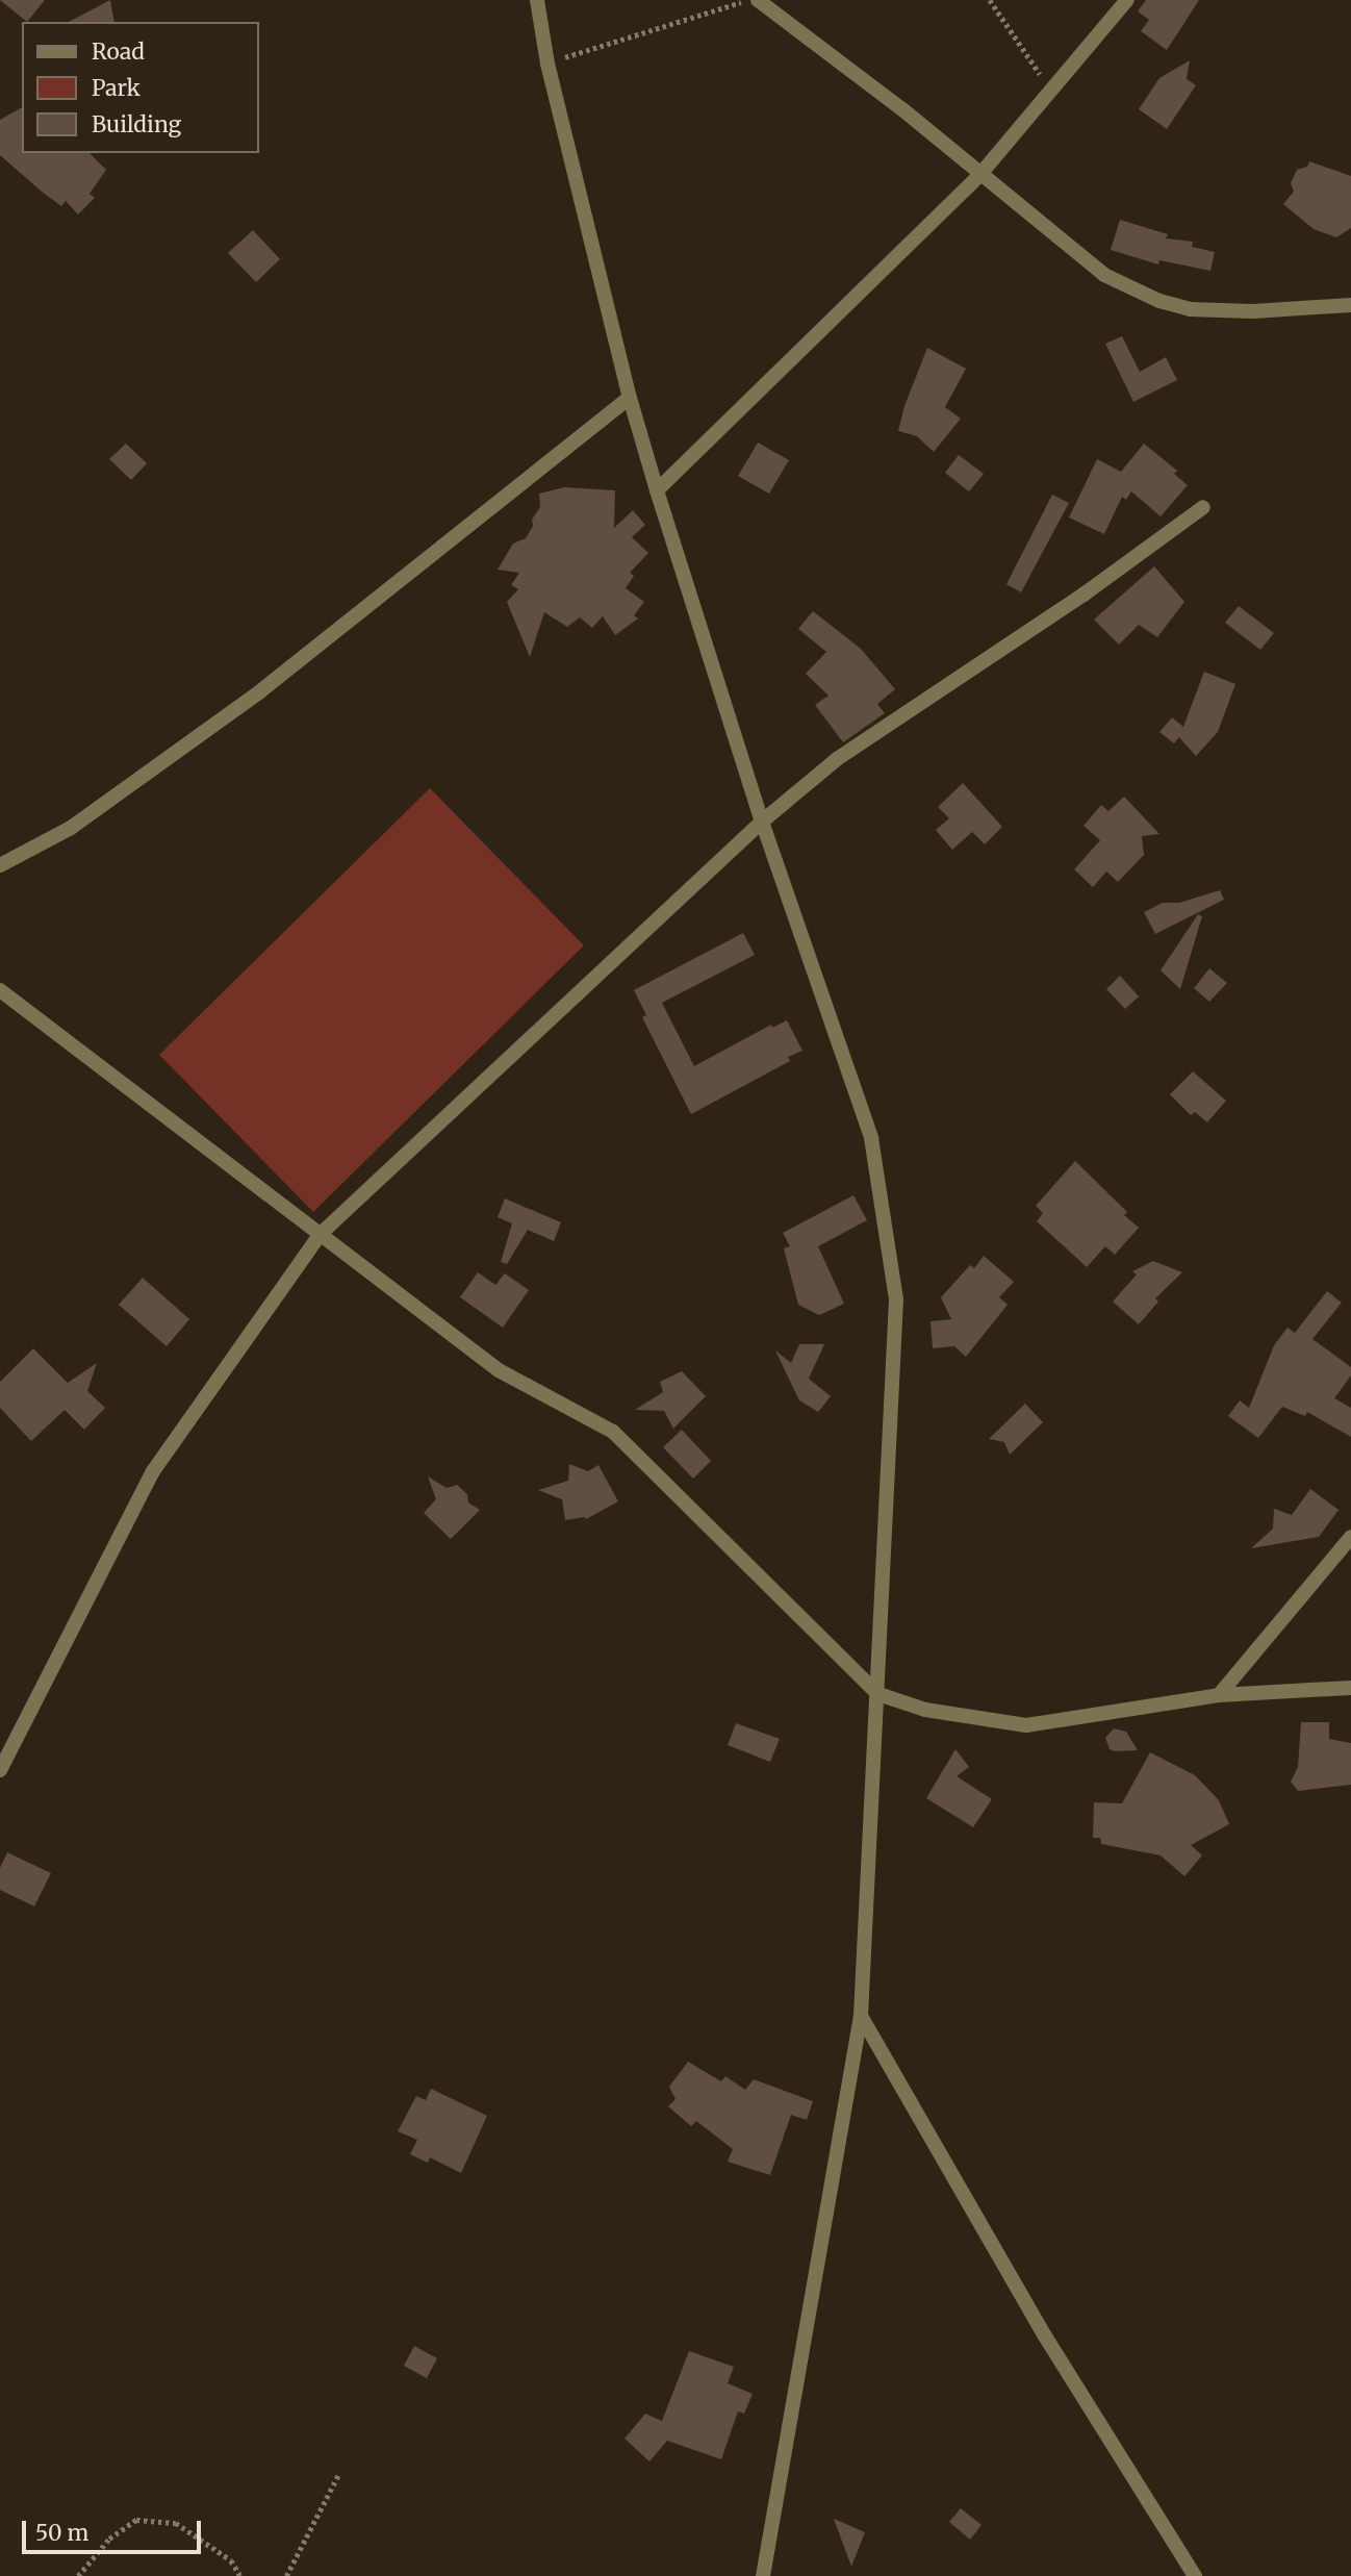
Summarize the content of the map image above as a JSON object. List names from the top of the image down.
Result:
{
  "legend": ["Road", "Park", "Building"],
  "scale_bar": "50 m"
}
